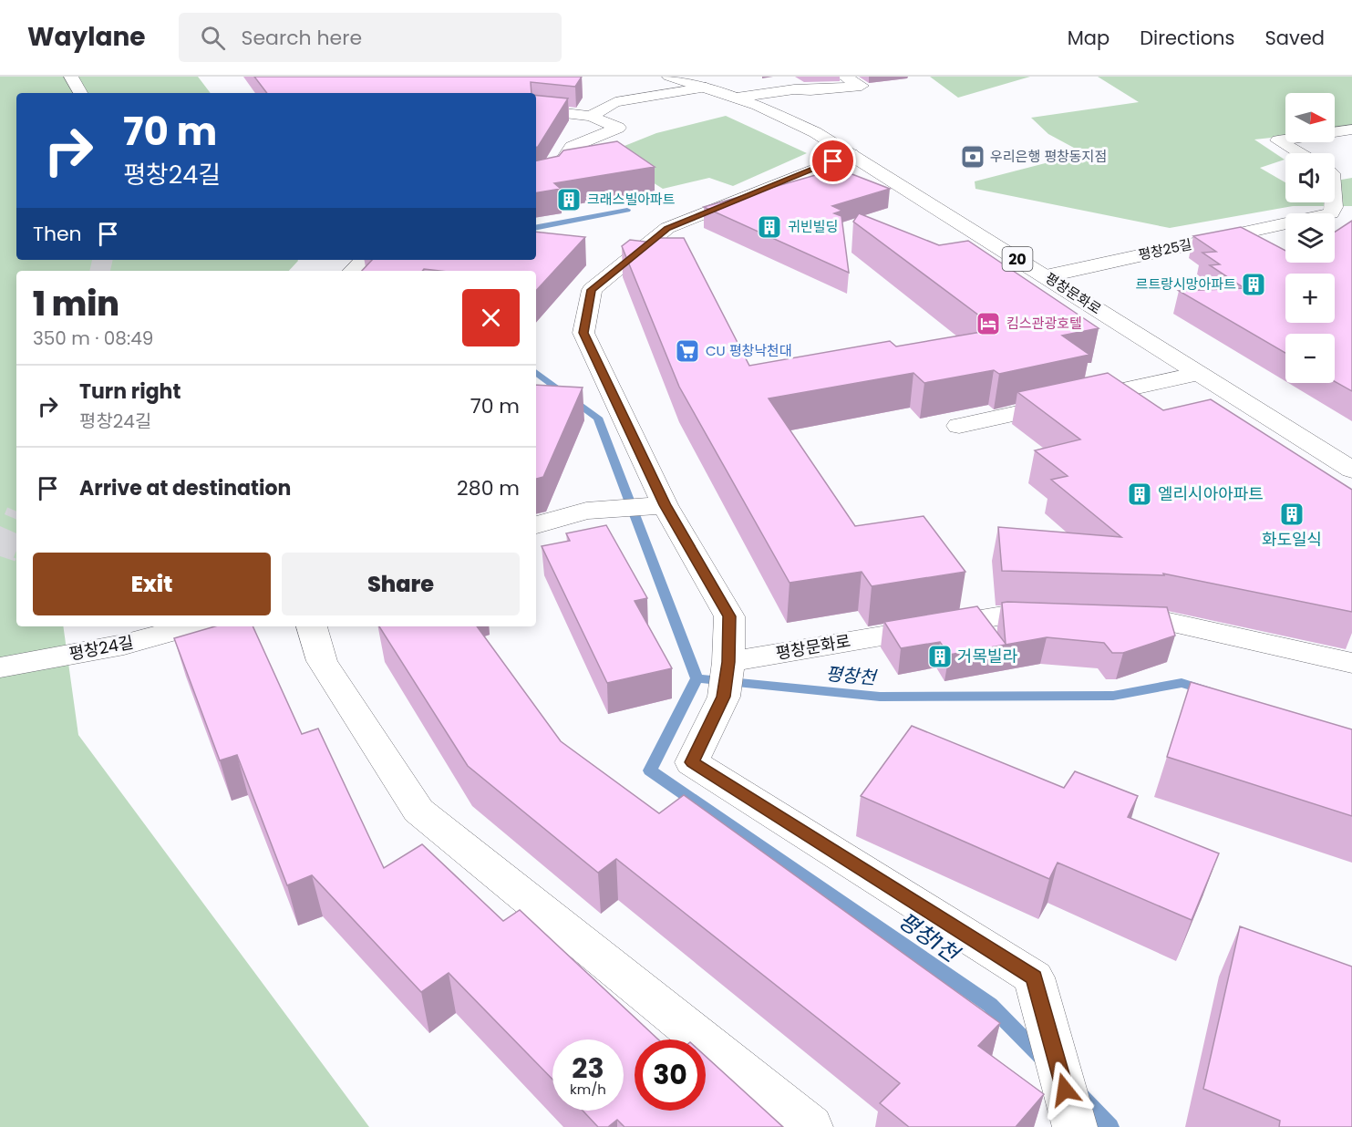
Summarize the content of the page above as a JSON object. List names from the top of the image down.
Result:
{
  "streets": {
    "main road": [
      "평창25길",
      "20",
      "평창문화로",
      "평창24길"
    ]
  },
  "crossings": [
    ["평창25길", "평창문화로"]
  ],
  "water": ["평창천", "평창1천"],
  "places": {
    "bank": ["우리은행 평창동지점"],
    "building": [
      "크래스빌아파트",
      "귀빈빌딩",
      "르트랑시망아파트",
      "엘리시아아파트",
      "화도일식",
      "거목빌라"
    ],
    "hotel": ["킴스관광호텔"],
    "supermarket": ["CU 평창낙천대"]
  },
  "north": "right",
  "page": {
    "header": "Waylane",
    "search": "Search here",
    "nav": ["Map", "Directions", "Saved"],
    "map_buttons": ["+", "−"],
    "turn": ["70 m", "평창24길"],
    "then": "Then",
    "heading": ["1 min", "350 m · 08:49"],
    "list": [
      {
        "name": "Turn right",
        "note": "평창24길",
        "value": "70 m"
      },
      {
        "name": "Arrive at destination",
        "value": "280 m"
      }
    ],
    "buttons": ["Exit", "Share"],
    "speed": "23 km/h",
    "limit": "30"
  }
}
